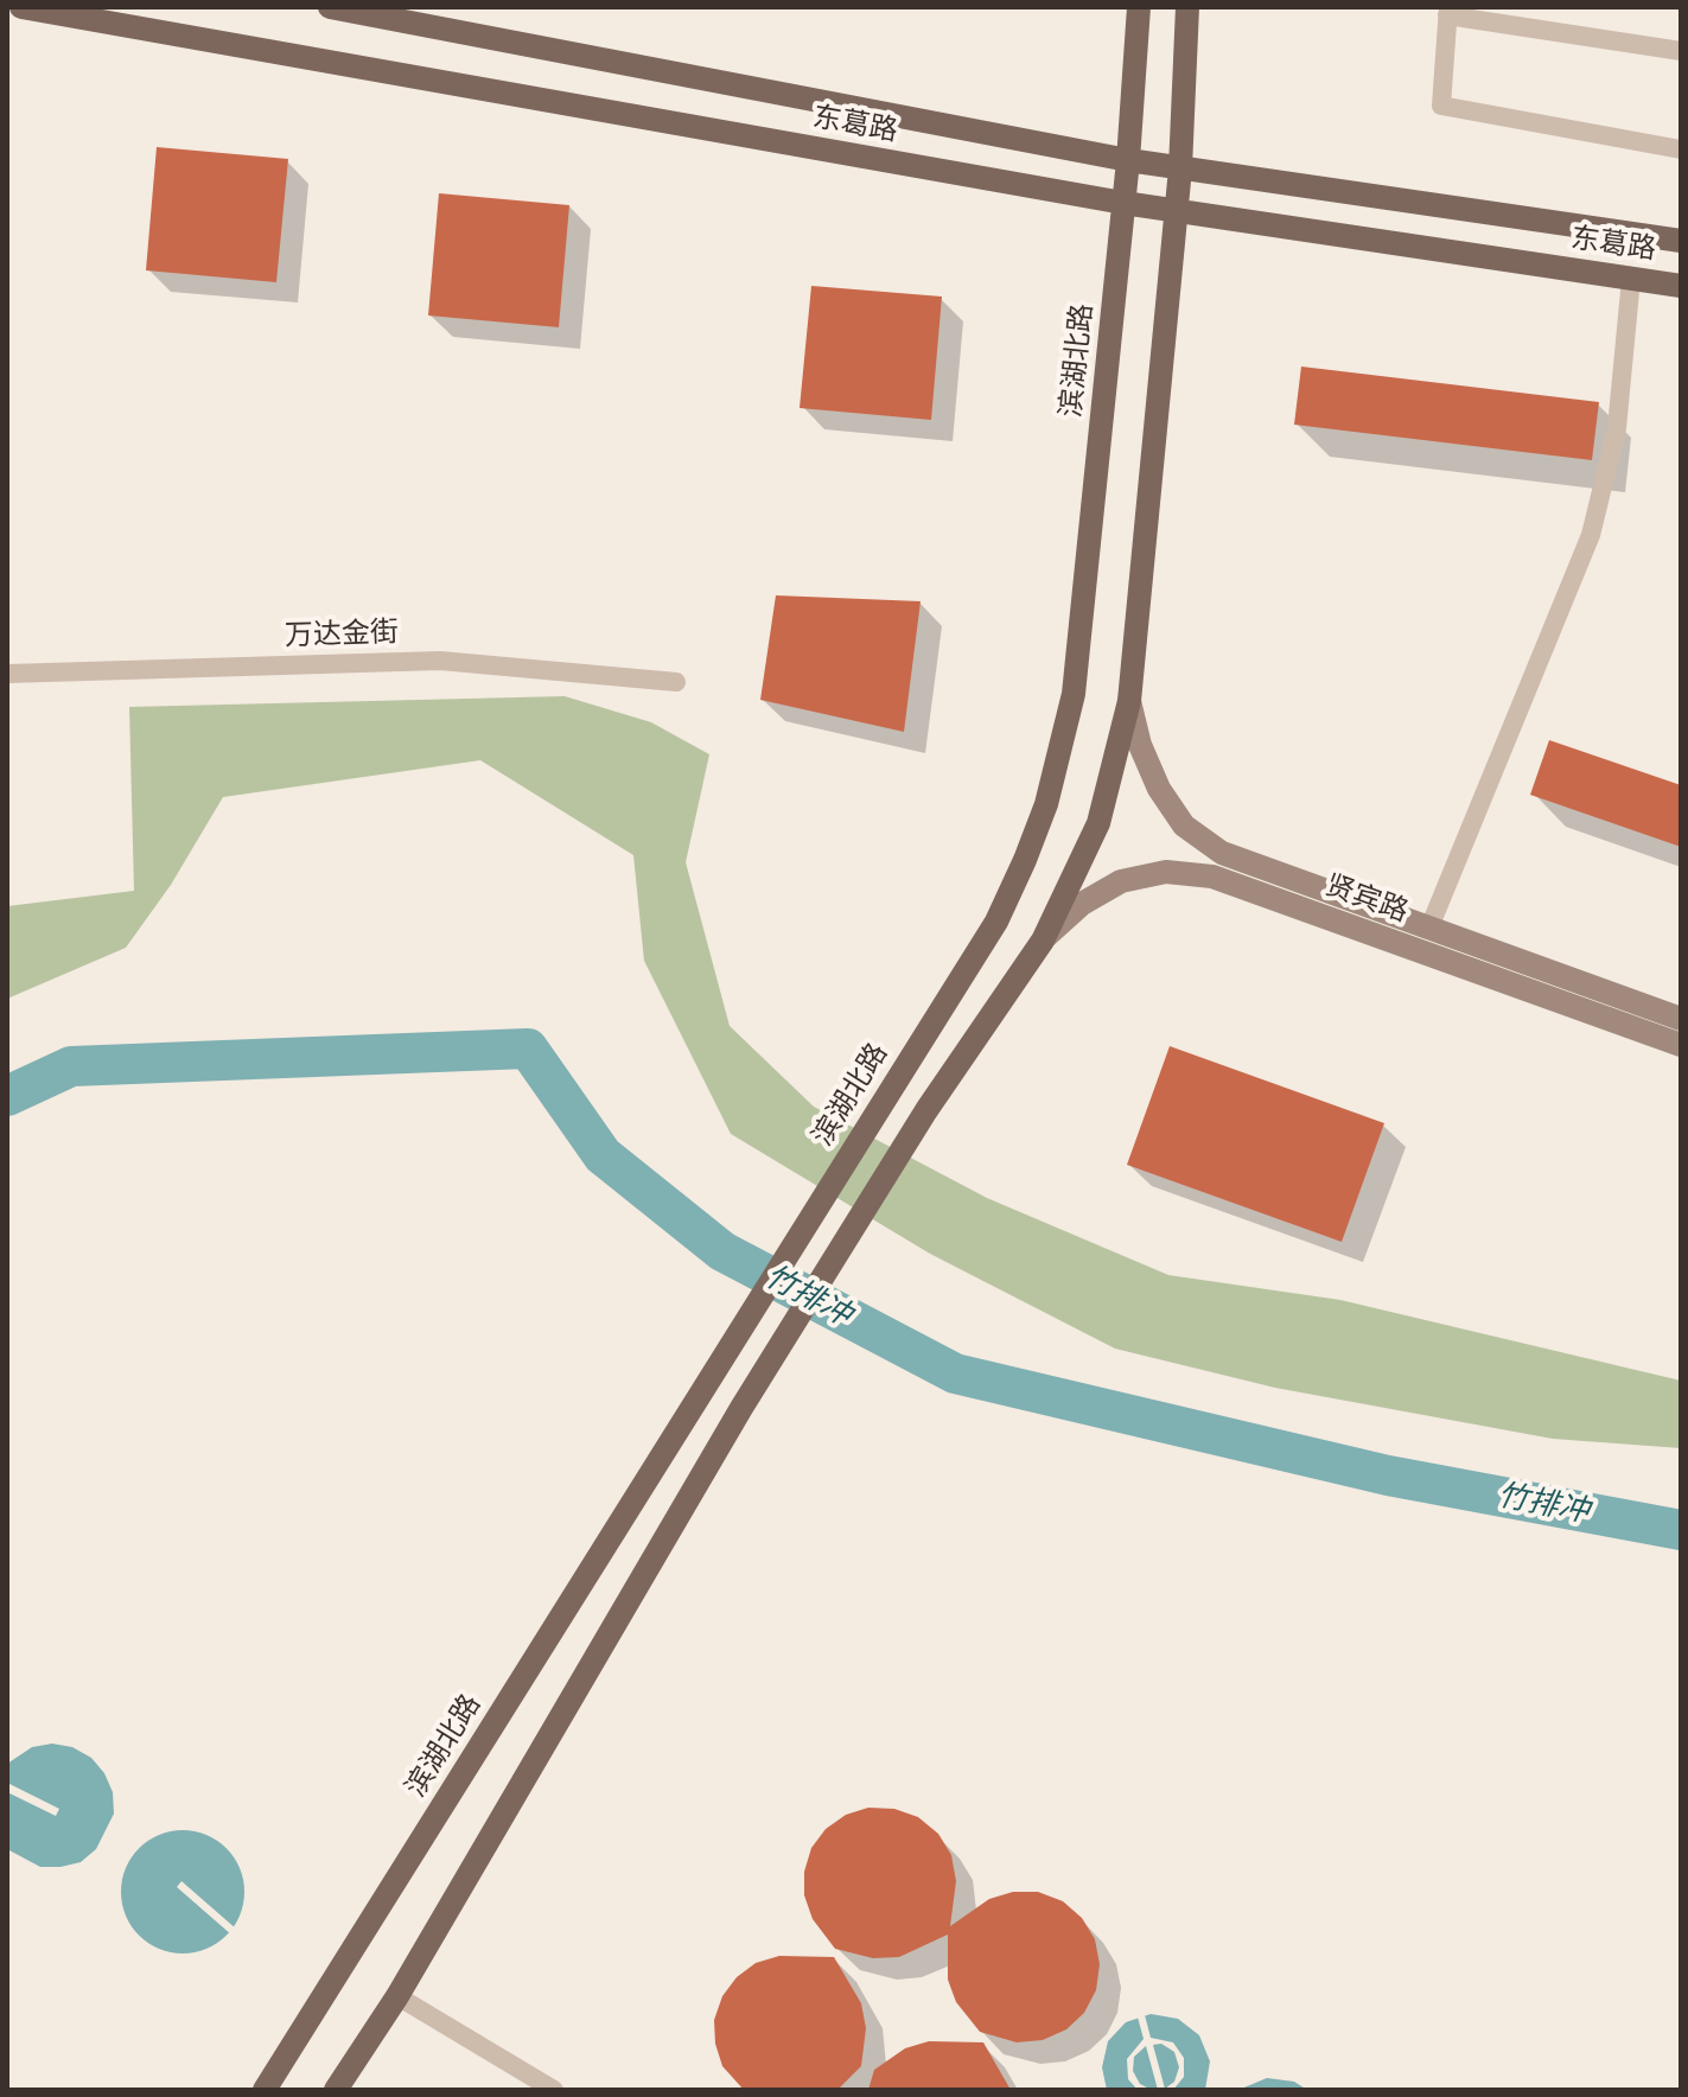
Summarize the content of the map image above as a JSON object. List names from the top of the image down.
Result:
{
  "streets": {
    "main road": ["东葛路", "滨湖北路", "贤宾路"],
    "street": ["万达金街"]
  },
  "crossings": [
    ["东葛路", "滨湖北路"]
  ],
  "water": ["竹排冲"]
}
